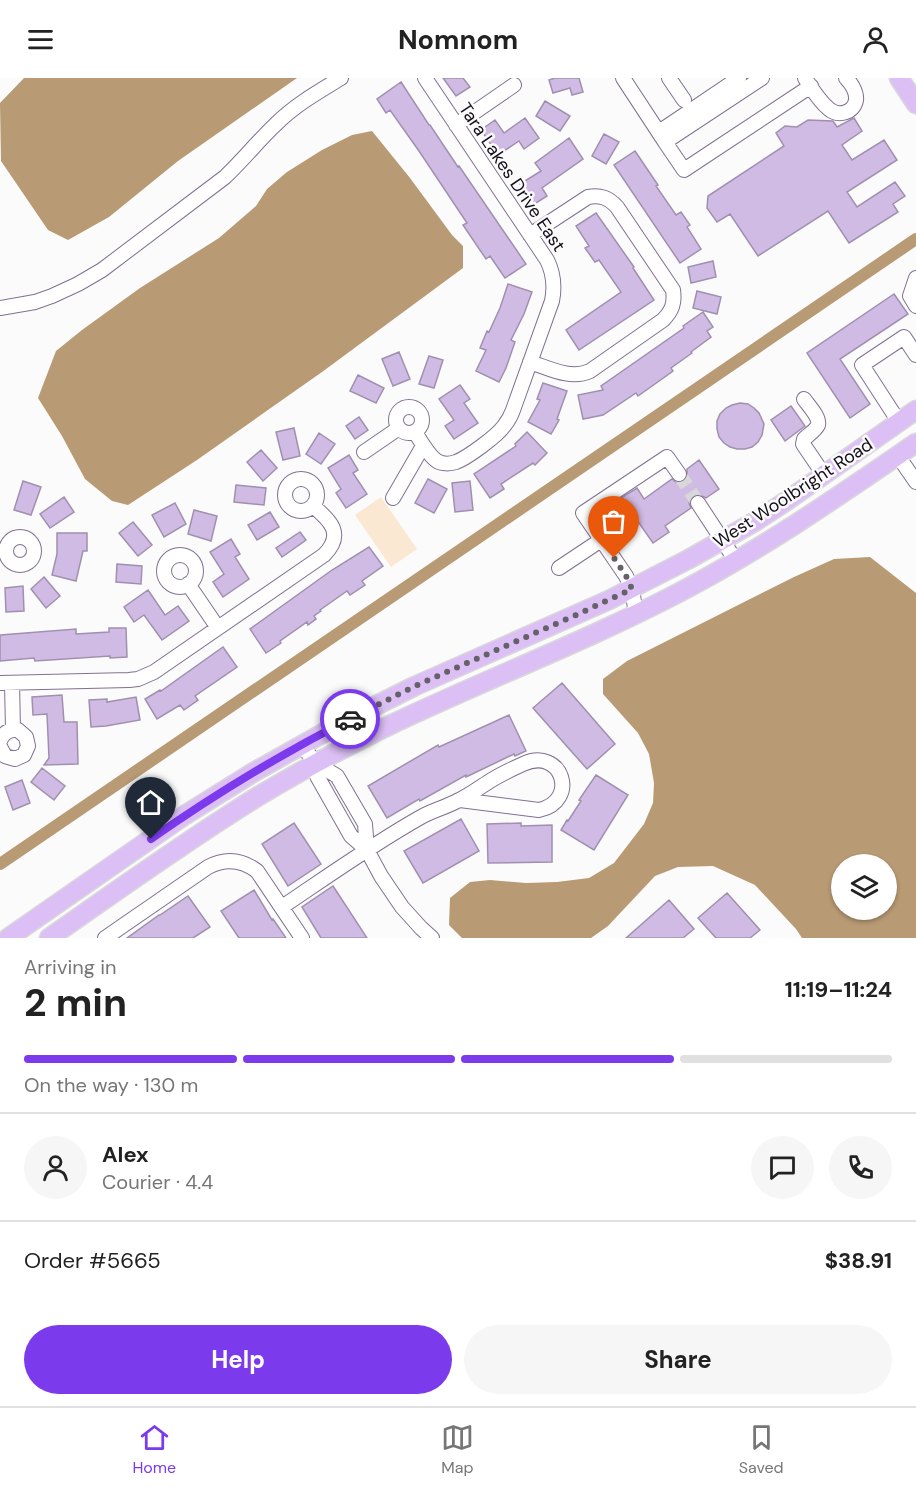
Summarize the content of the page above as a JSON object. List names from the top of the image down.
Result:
{
  "streets": {
    "main road": ["West Woolbright Road"],
    "street": ["Tara Lakes Drive East"]
  },
  "page": {
    "header": "Nomnom",
    "heading": ["2 min", "Arriving in", "11:19–11:24"],
    "panel": [
      "Alex",
      "Courier · 4.4",
      "Order #5665",
      "$38.91"
    ],
    "bar": "On the way · 130 m",
    "buttons": ["Help", "Share"],
    "tabs": ["Home", "Map", "Saved"]
  }
}
